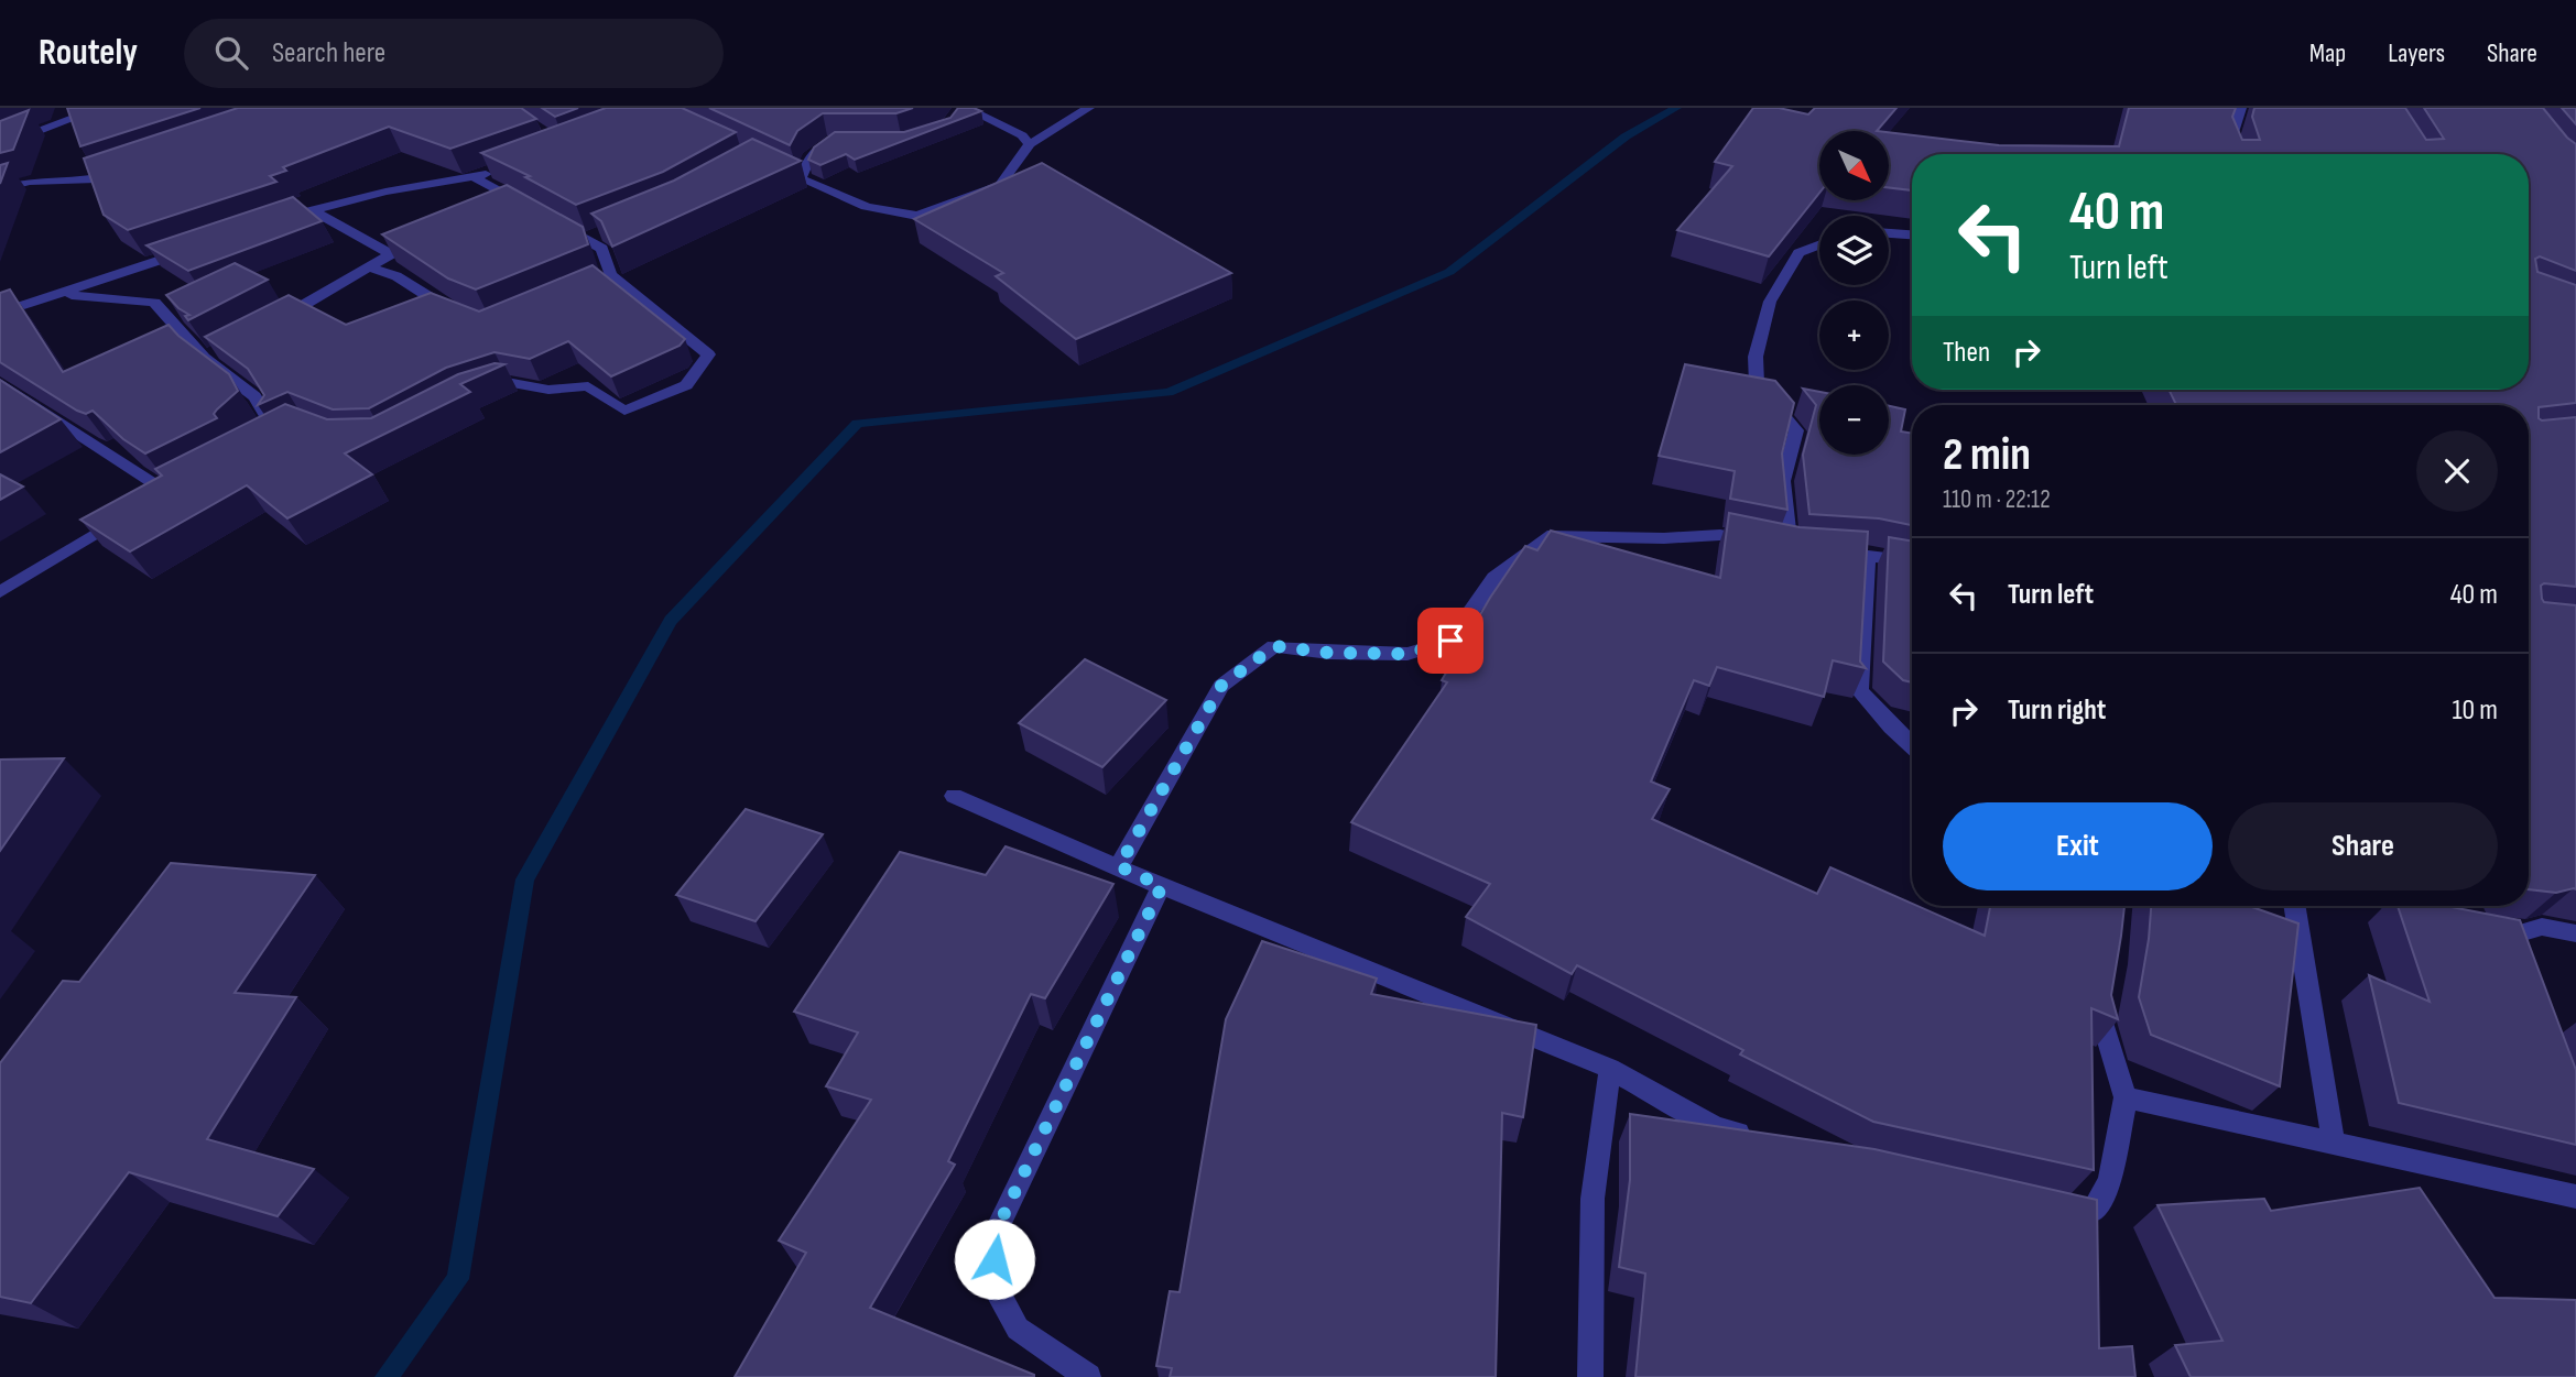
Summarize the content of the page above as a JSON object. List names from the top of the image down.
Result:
{
  "north": "bottom right",
  "page": {
    "header": "Routely",
    "search": "Search here",
    "nav": ["Map", "Layers", "Share"],
    "map_buttons": ["+", "−"],
    "turn": ["40 m", "Turn left"],
    "then": "Then",
    "heading": ["2 min", "110 m · 22:12"],
    "list": [
      {
        "name": "Turn left",
        "value": "40 m"
      },
      {
        "name": "Turn right",
        "value": "10 m"
      }
    ],
    "buttons": ["Exit", "Share"]
  }
}
